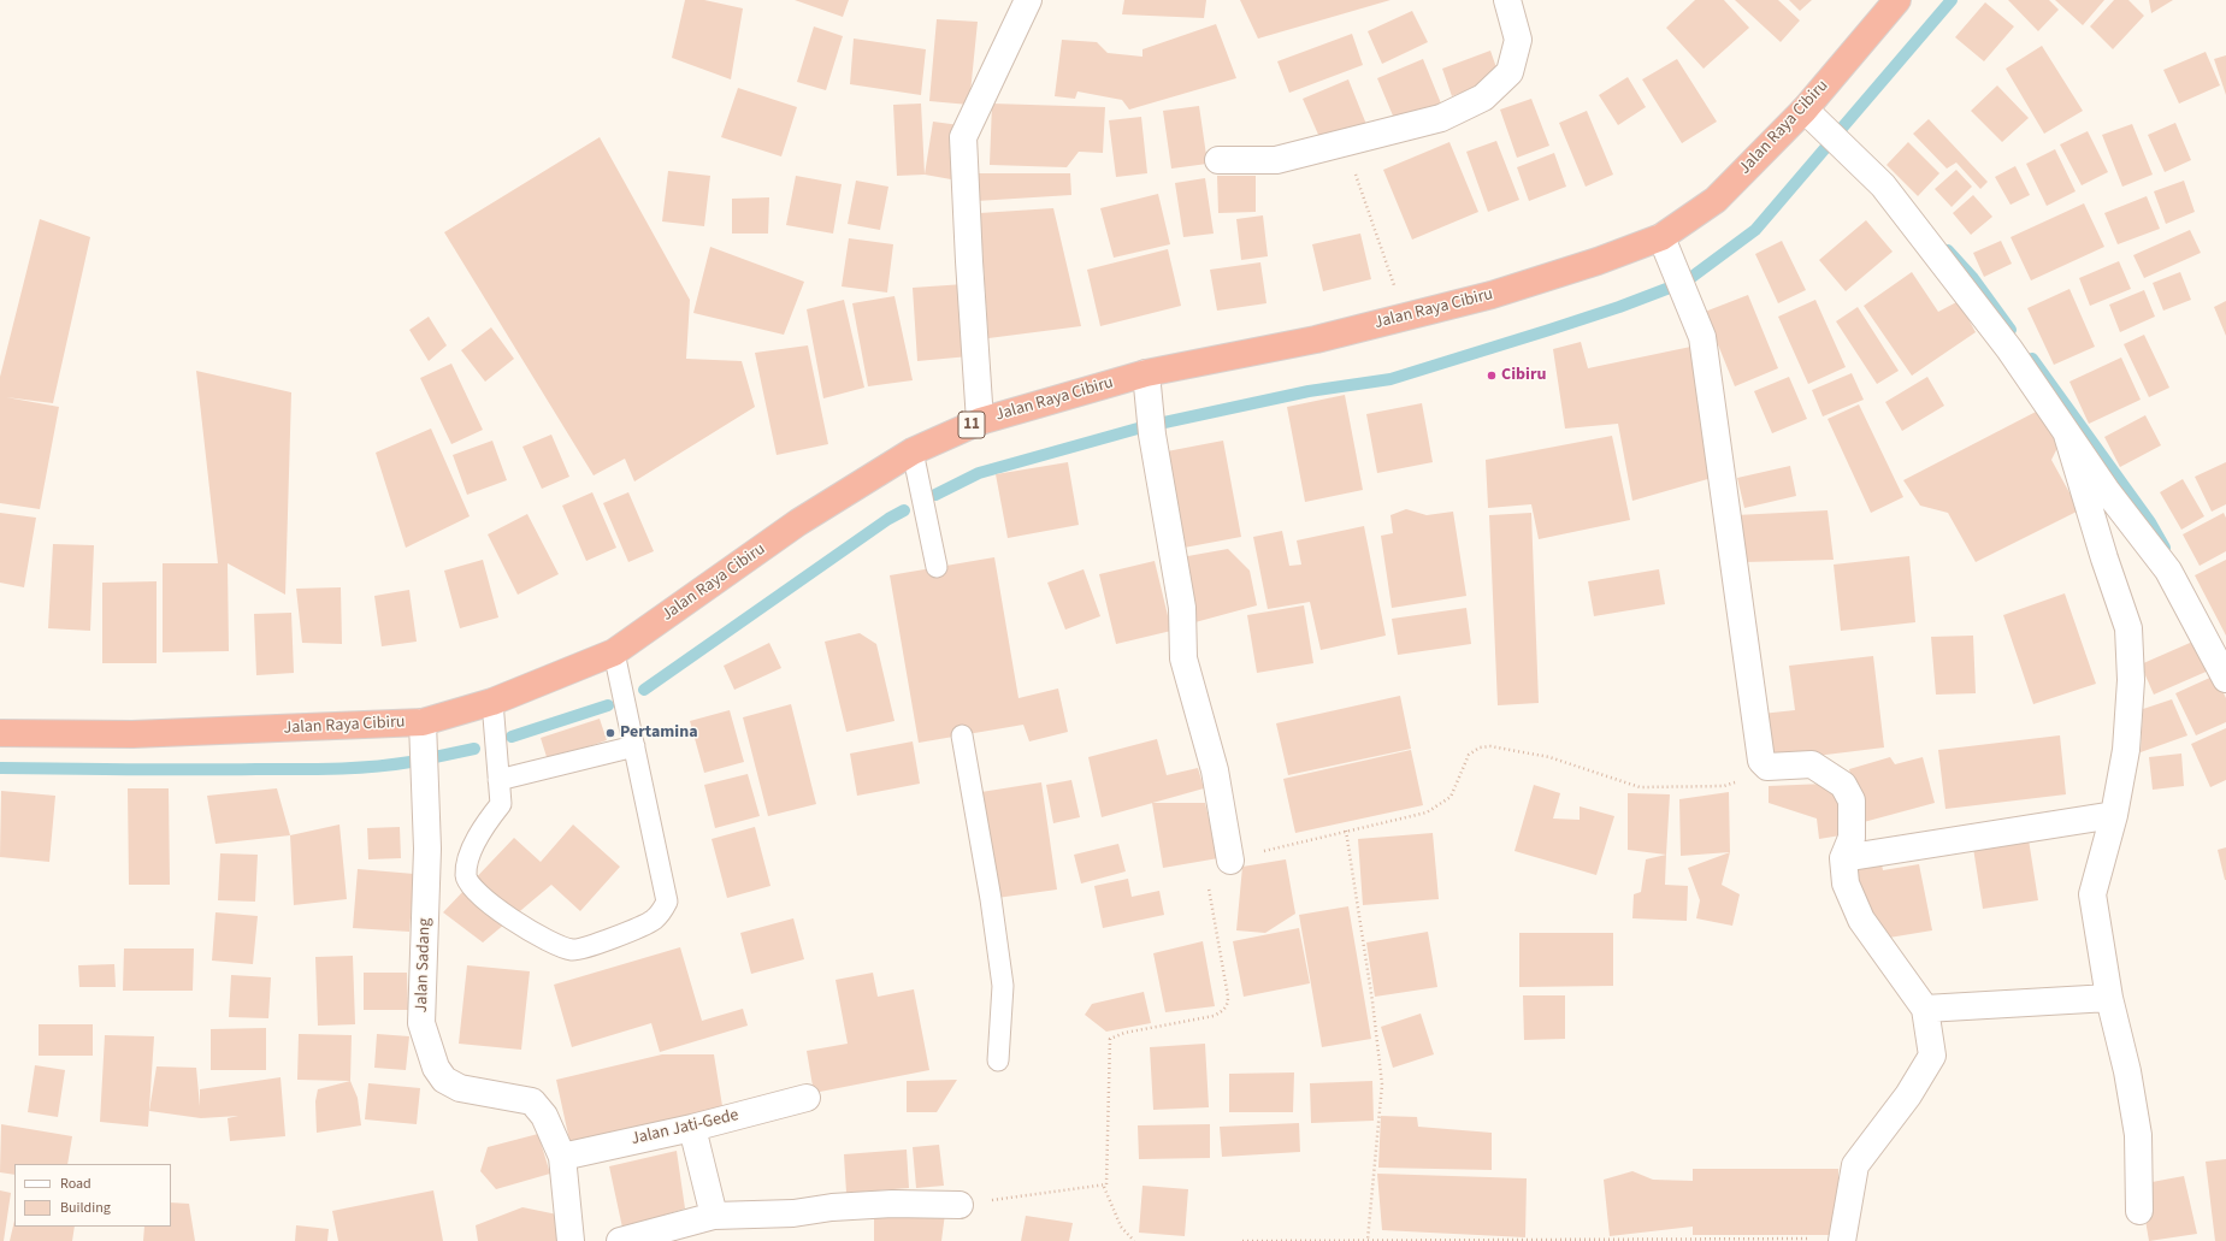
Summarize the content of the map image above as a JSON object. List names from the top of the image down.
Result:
{
  "streets": {
    "highway": ["Jalan Raya Cibiru", "11"],
    "street": ["Jalan Sadang", "Jalan Jati-Gede"]
  },
  "crossings": [
    ["Jalan Raya Cibiru", "Jalan Sadang"],
    ["Jalan Sadang", "Jalan Jati-Gede"]
  ],
  "places": ["Cibiru", "Pertamina"],
  "legend": ["Road", "Building"]
}
